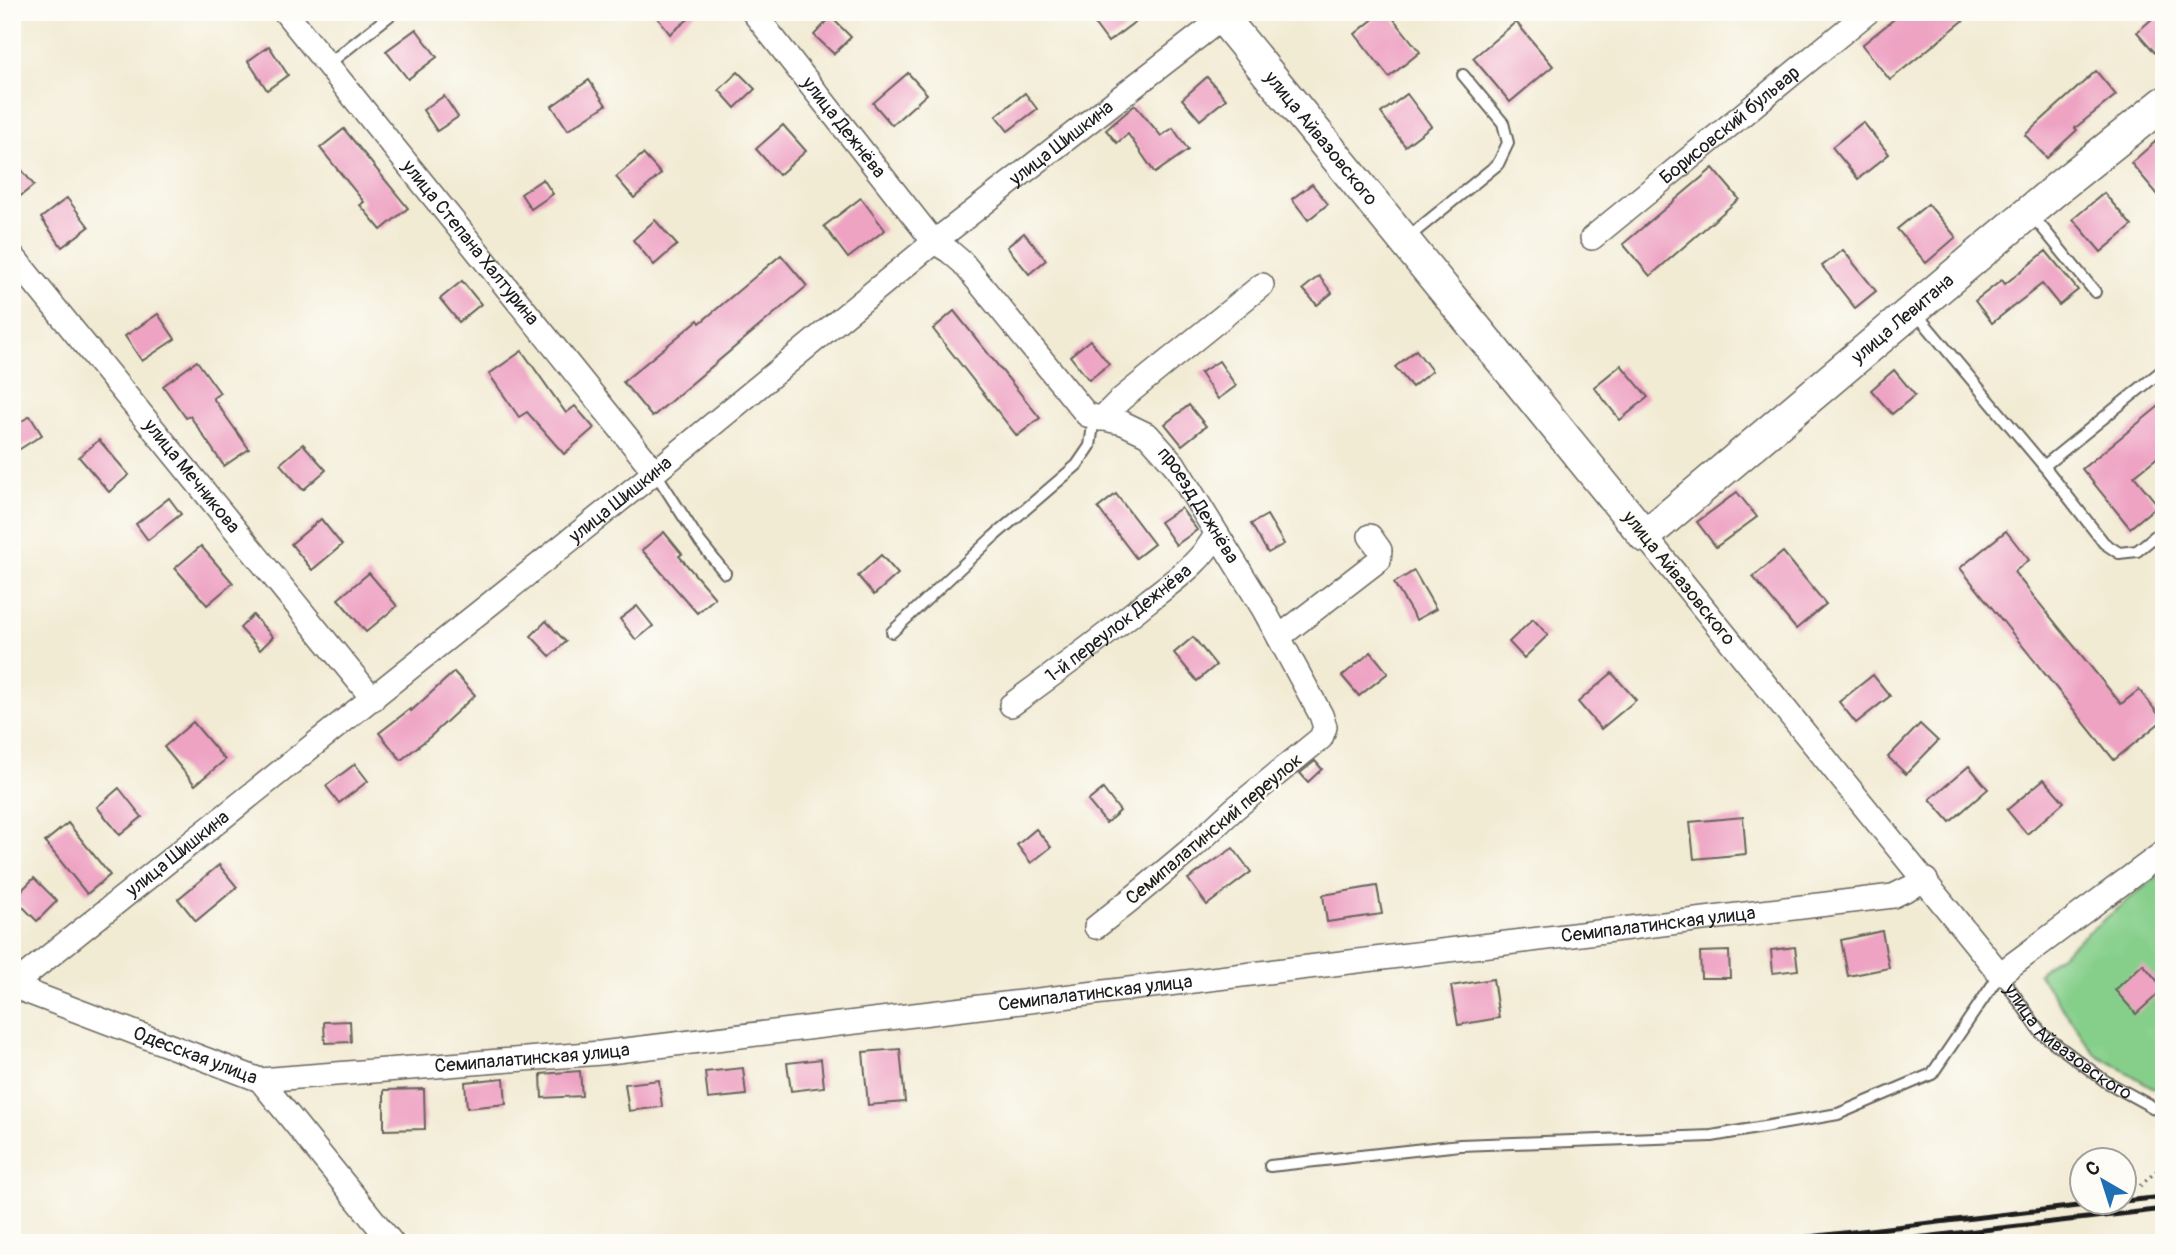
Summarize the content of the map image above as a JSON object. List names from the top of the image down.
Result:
{
  "streets": {
    "street": [
      "Борисовский бульвар",
      "улица Дежнёва",
      "улица Айвазовского",
      "улица Шишкина",
      "улица Степана Халтурина",
      "улица Левитана",
      "улица Мечникова",
      "проезд Дежнёва",
      "1-й переулок Дежнёва",
      "Семипалатинский переулок",
      "Семипалатинская улица",
      "Одесская улица"
    ]
  },
  "crossings": [
    ["улица Дежнёва", "улица Шишкина"],
    ["улица Дежнёва", "проезд Дежнёва"],
    ["улица Айвазовского", "улица Шишкина"],
    ["улица Айвазовского", "улица Левитана"],
    ["улица Айвазовского", "Семипалатинская улица"],
    ["улица Шишкина", "улица Степана Халтурина"],
    ["улица Шишкина", "улица Мечникова"],
    ["улица Шишкина", "проезд Дежнёва"],
    ["улица Шишкина", "Одесская улица"],
    ["проезд Дежнёва", "1-й переулок Дежнёва"],
    ["проезд Дежнёва", "Семипалатинский переулок"],
    ["Семипалатинская улица", "Одесская улица"]
  ],
  "north": "top left"
}
